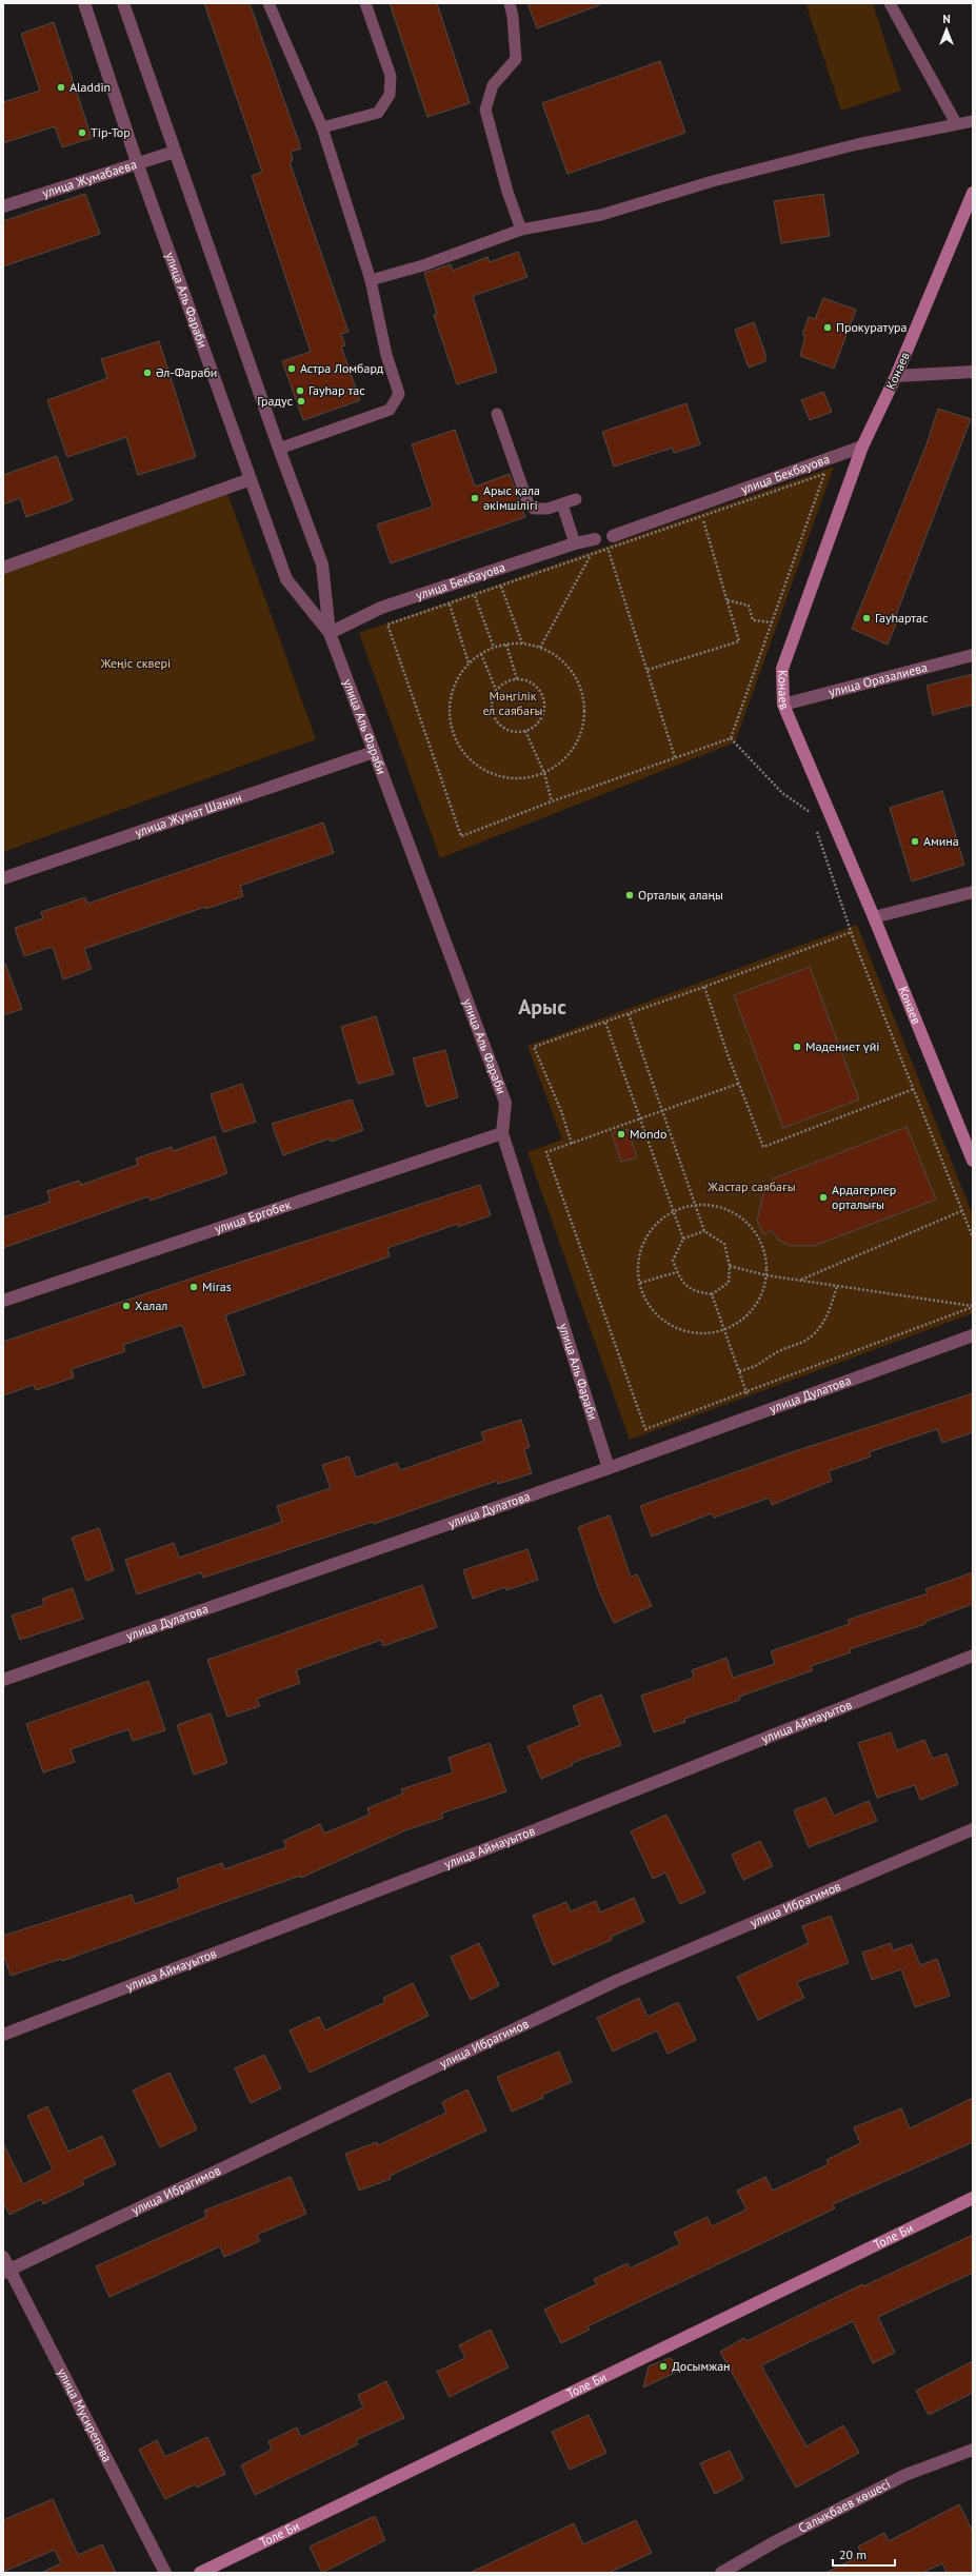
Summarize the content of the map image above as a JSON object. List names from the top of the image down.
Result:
{
  "streets": {
    "main road": ["Конаев", "Толе Би"],
    "street": [
      "улица Жумабаева",
      "улица Аль Фараби",
      "улица Бекбауова",
      "улица Оразалиева",
      "улица Жумат Шанин",
      "улица Ергобек",
      "улица Дулатова",
      "улица Аймауытов",
      "улица Ибрагимов",
      "улица Мусирепова",
      "Салықбаев көшесі"
    ]
  },
  "crossings": [
    ["улица Жумабаева", "улица Аль Фараби"],
    ["улица Аль Фараби", "улица Бекбауова"],
    ["улица Аль Фараби", "улица Жумат Шанин"],
    ["улица Аль Фараби", "улица Ергобек"],
    ["улица Аль Фараби", "улица Дулатова"],
    ["Конаев", "улица Бекбауова"],
    ["Конаев", "улица Оразалиева"],
    ["улица Ибрагимов", "улица Мусирепова"]
  ],
  "districts": ["Арыс"],
  "parks": ["Жеңіс сквері", "Мәңгілік ел саябағы", "Жастар саябағы"],
  "places": [
    "Aladdin",
    "Tip-Top",
    "Прокуратура",
    "Астра Ломбард",
    "Әл-Фараби",
    "Гауһар тас",
    "Градус",
    "Арыс қала әкімшілігі",
    "Гауһартас",
    "Амина",
    "Орталық алаңы",
    "Mәдениет үйі",
    "Mondo",
    "Ардагерлер орталығы",
    "Miras",
    "Халал",
    "Досымжан"
  ],
  "scale_bar": "20 m",
  "north": "top"
}
